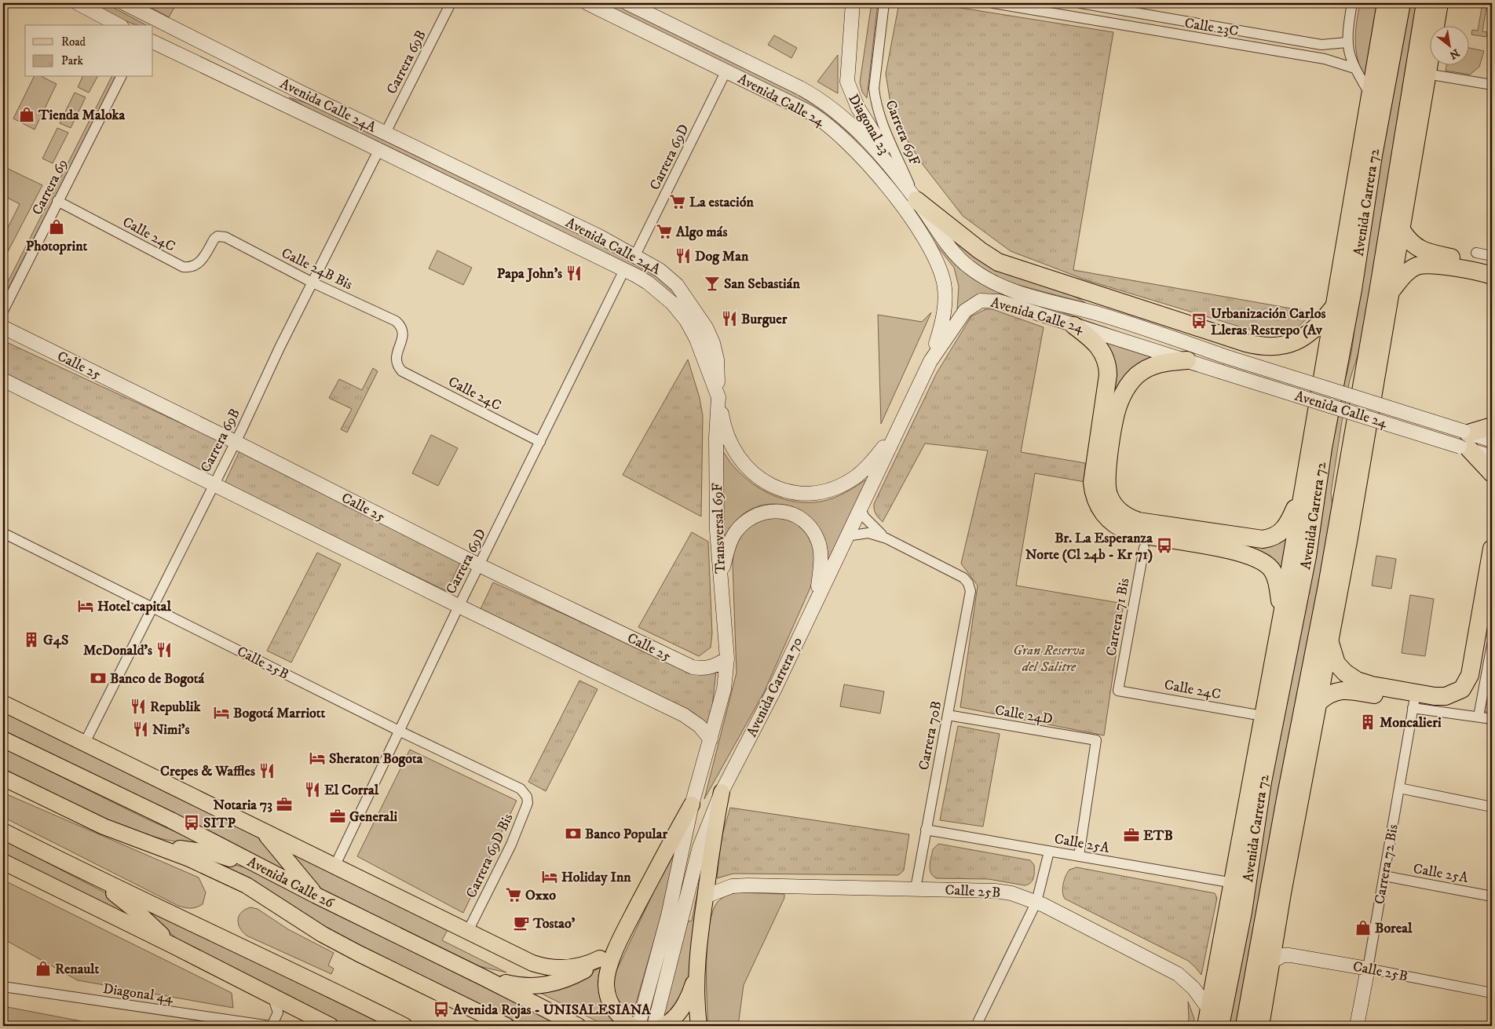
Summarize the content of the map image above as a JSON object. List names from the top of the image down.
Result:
{
  "streets": {
    "highway": ["Avenida Carrera 72"],
    "main road": [
      "Avenida Calle 24",
      "Avenida Calle 24A",
      "Diagonal 23",
      "Calle 25",
      "Transversal 69F",
      "Calle 25B",
      "Avenida Carrera 70",
      "Carrera 72 Bis",
      "Avenida Calle 26"
    ],
    "street": [
      "Calle 23C",
      "Carrera 69B",
      "Carrera 69F",
      "Carrera 69D",
      "Carrera 69",
      "Calle 24C",
      "Calle 24B Bis",
      "Carrera 71 Bis",
      "Calle 24D",
      "Carrera 70B",
      "Calle 25A",
      "Carrera 69D Bis",
      "Diagonal 44"
    ]
  },
  "crossings": [
    ["Carrera 69B", "Avenida Calle 24A"],
    ["Carrera 69B", "Calle 24B Bis"],
    ["Carrera 69B", "Calle 25"],
    ["Carrera 69B", "Calle 25B"],
    ["Avenida Calle 24", "Diagonal 23"],
    ["Avenida Calle 24", "Carrera 69F"],
    ["Avenida Calle 24", "Carrera 69D"],
    ["Avenida Calle 24", "Avenida Carrera 70"],
    ["Avenida Calle 24A", "Carrera 69D"],
    ["Avenida Calle 24A", "Transversal 69F"],
    ["Diagonal 23", "Carrera 69F"],
    ["Carrera 69D", "Calle 24C"],
    ["Carrera 69D", "Calle 25"],
    ["Carrera 69D", "Calle 25B"],
    ["Carrera 69", "Calle 24C"],
    ["Avenida Carrera 72", "Calle 24C"],
    ["Avenida Carrera 72", "Calle 25B"],
    ["Avenida Carrera 72", "Calle 25A"],
    ["Calle 24C", "Calle 24B Bis"],
    ["Calle 24C", "Carrera 71 Bis"],
    ["Calle 25", "Transversal 69F"],
    ["Calle 25B", "Carrera 70B"],
    ["Calle 25B", "Carrera 69D Bis"],
    ["Calle 25B", "Carrera 72 Bis"],
    ["Calle 24D", "Carrera 70B"],
    ["Calle 24D", "Calle 25A"],
    ["Carrera 70B", "Calle 25A"],
    ["Calle 25A", "Carrera 72 Bis"]
  ],
  "parks": ["Gran Reserva del Salitre"],
  "places": {
    "shop": [
      "Tienda Maloka",
      "Photoprint",
      "Boreal",
      "Renault"
    ],
    "supermarket": ["La estación", "Algo más", "Oxxo"],
    "restaurant": [
      "Dog Man",
      "Papa John's",
      "Burguer",
      "McDonald's",
      "Republik",
      "Nimi's",
      "Crepes & Waffles",
      "El Corral"
    ],
    "bar": ["San Sebastián"],
    "bus stop": [
      "Urbanización Carlos Lleras Restrepo (Av",
      "Br. La Esperanza Norte (Cl 24b - Kr 71)",
      "SITP",
      "Avenida Rojas - UNISALESIANA"
    ],
    "hotel": [
      "Hotel capital",
      "Bogotá Marriott",
      "Sheraton Bogota",
      "Holiday Inn"
    ],
    "building": ["G4S", "Moncalieri"],
    "bank": ["Banco de Bogotá", "Banco Popular"],
    "office": ["Notaria 73", "Generali", "ETB"],
    "cafe": ["Tostao’"]
  },
  "legend": ["Road", "Park"],
  "north": "bottom right"
}
